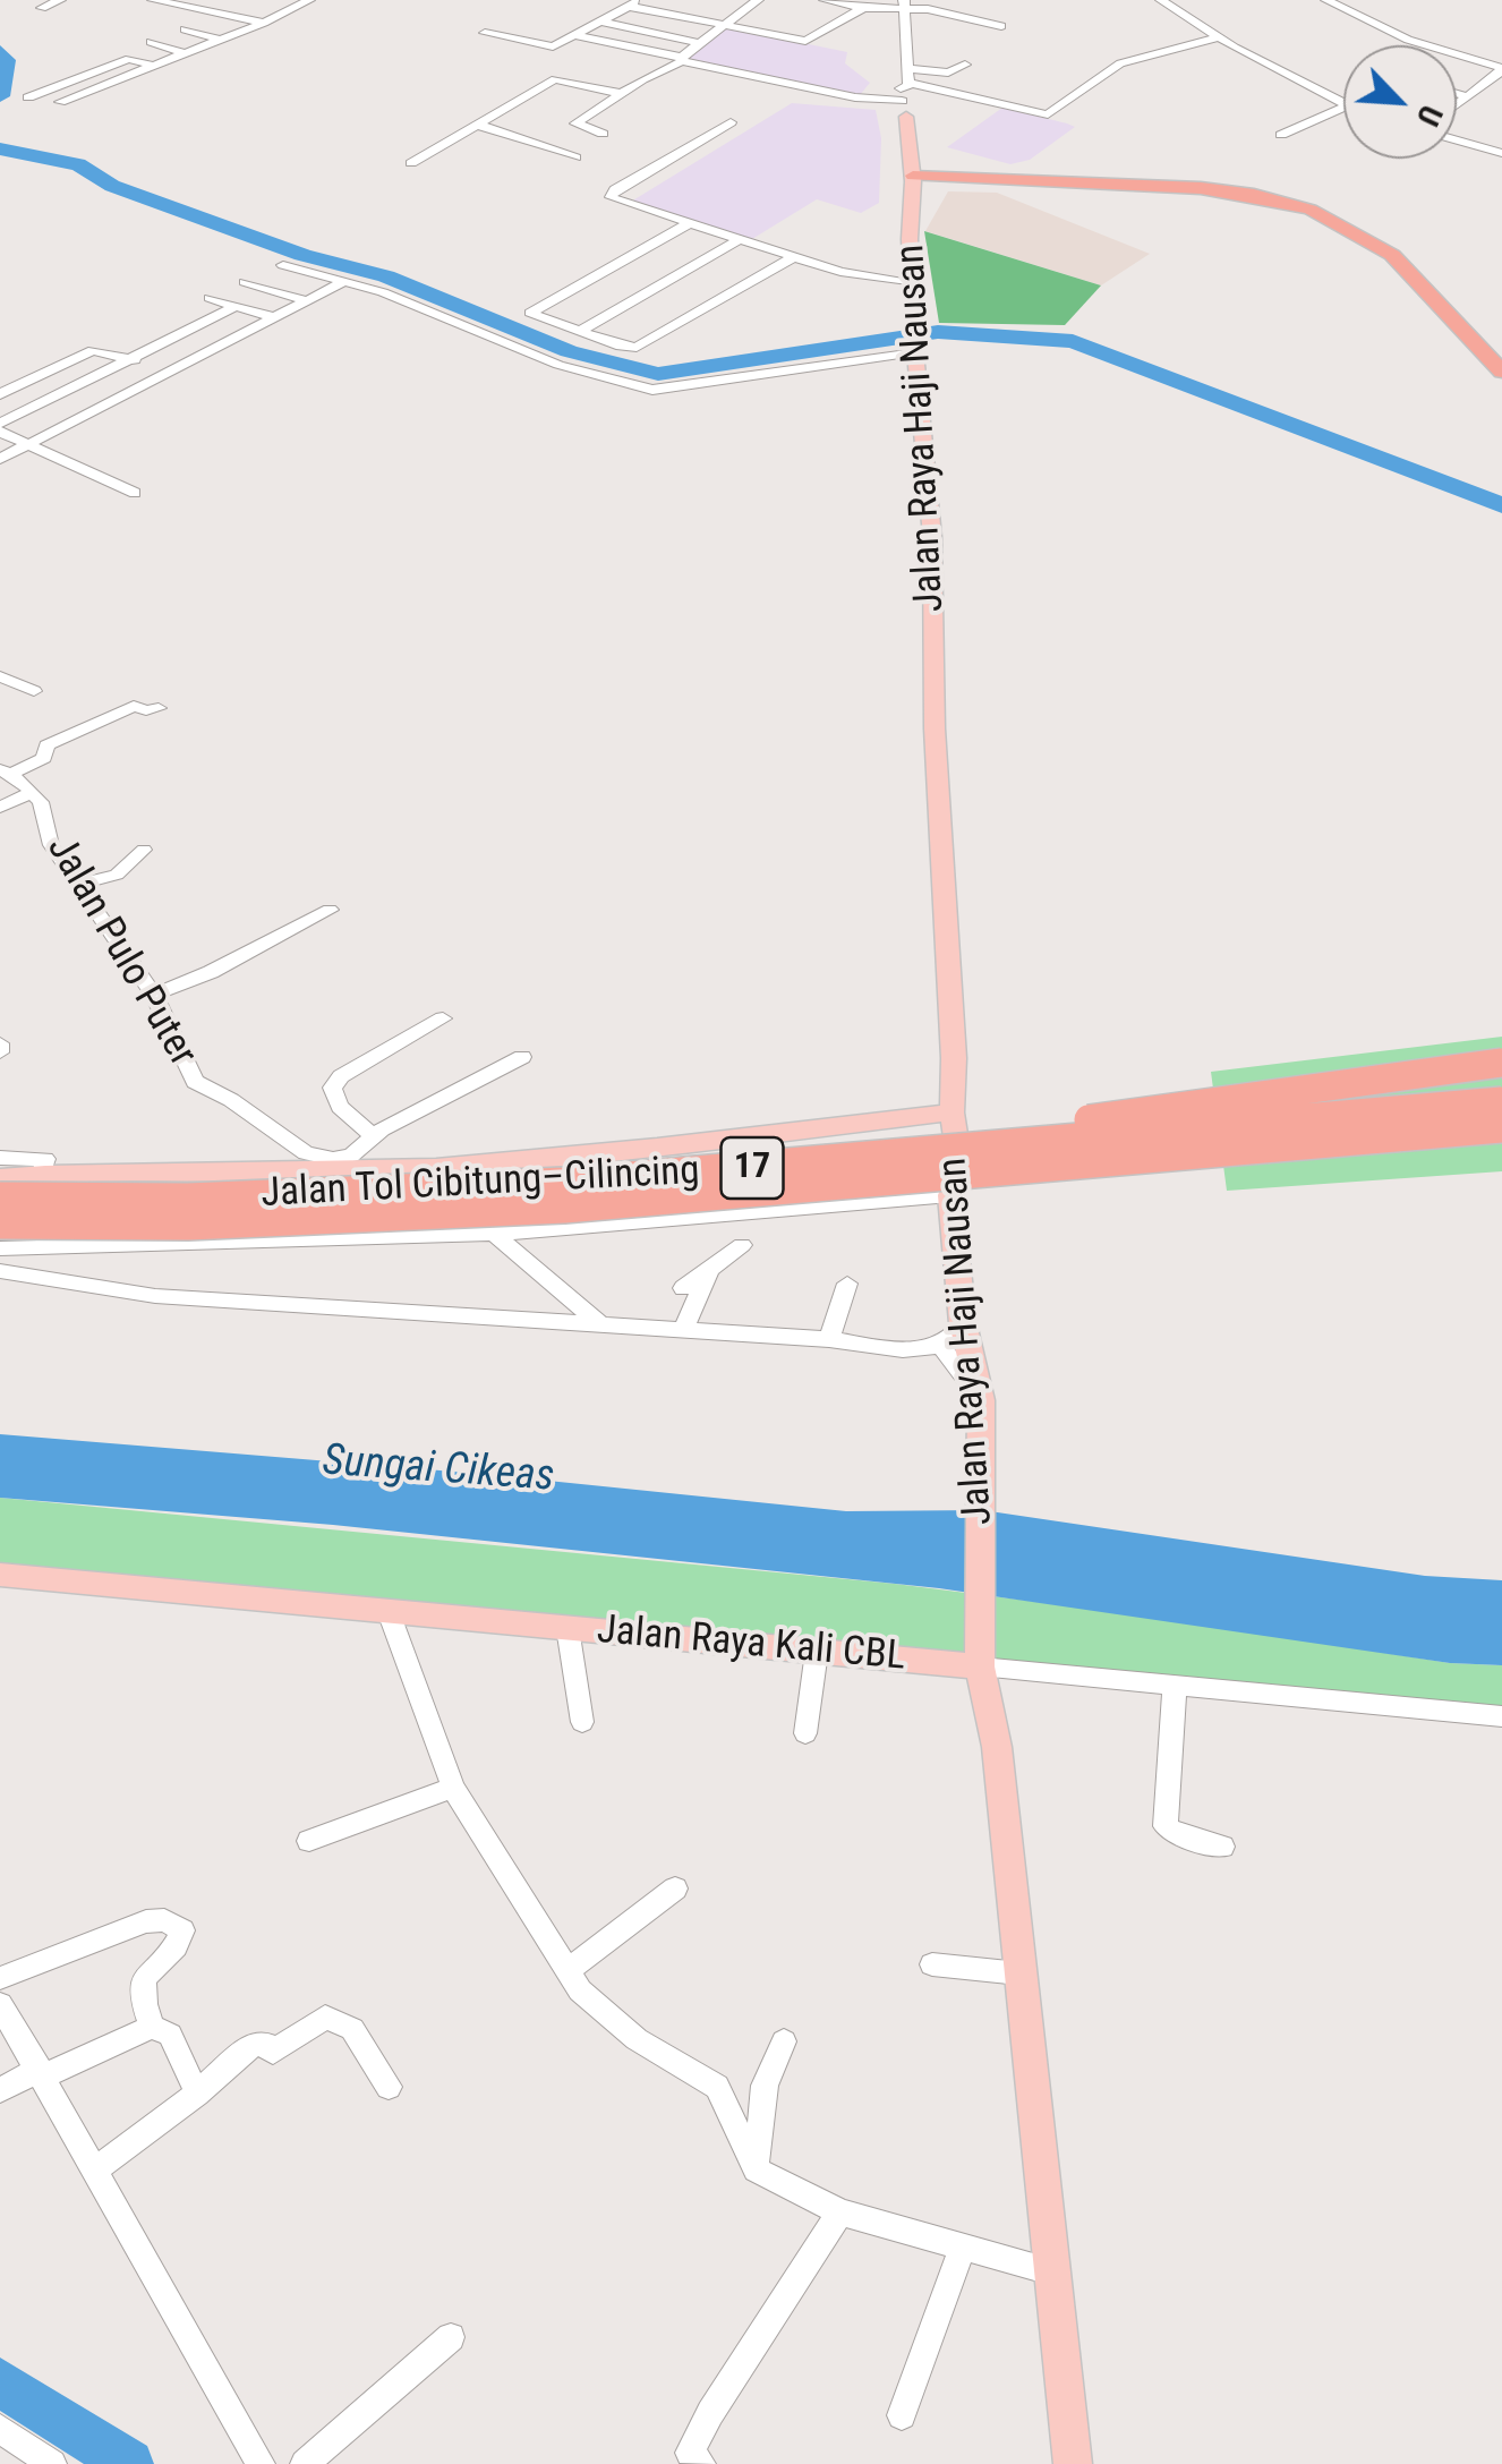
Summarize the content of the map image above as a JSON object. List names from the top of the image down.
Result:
{
  "streets": {
    "highway": ["17", "Jalan Tol Cibitung–Cilincing"],
    "main road": ["Jalan Raya Haji Nausan", "Jalan Raya Kali CBL"],
    "street": ["Jalan Pulo Puter"]
  },
  "crossings": [
    ["Jalan Raya Haji Nausan", "Jalan Raya Kali CBL"]
  ],
  "water": ["Sungai Cikeas"],
  "north": "bottom right"
}
